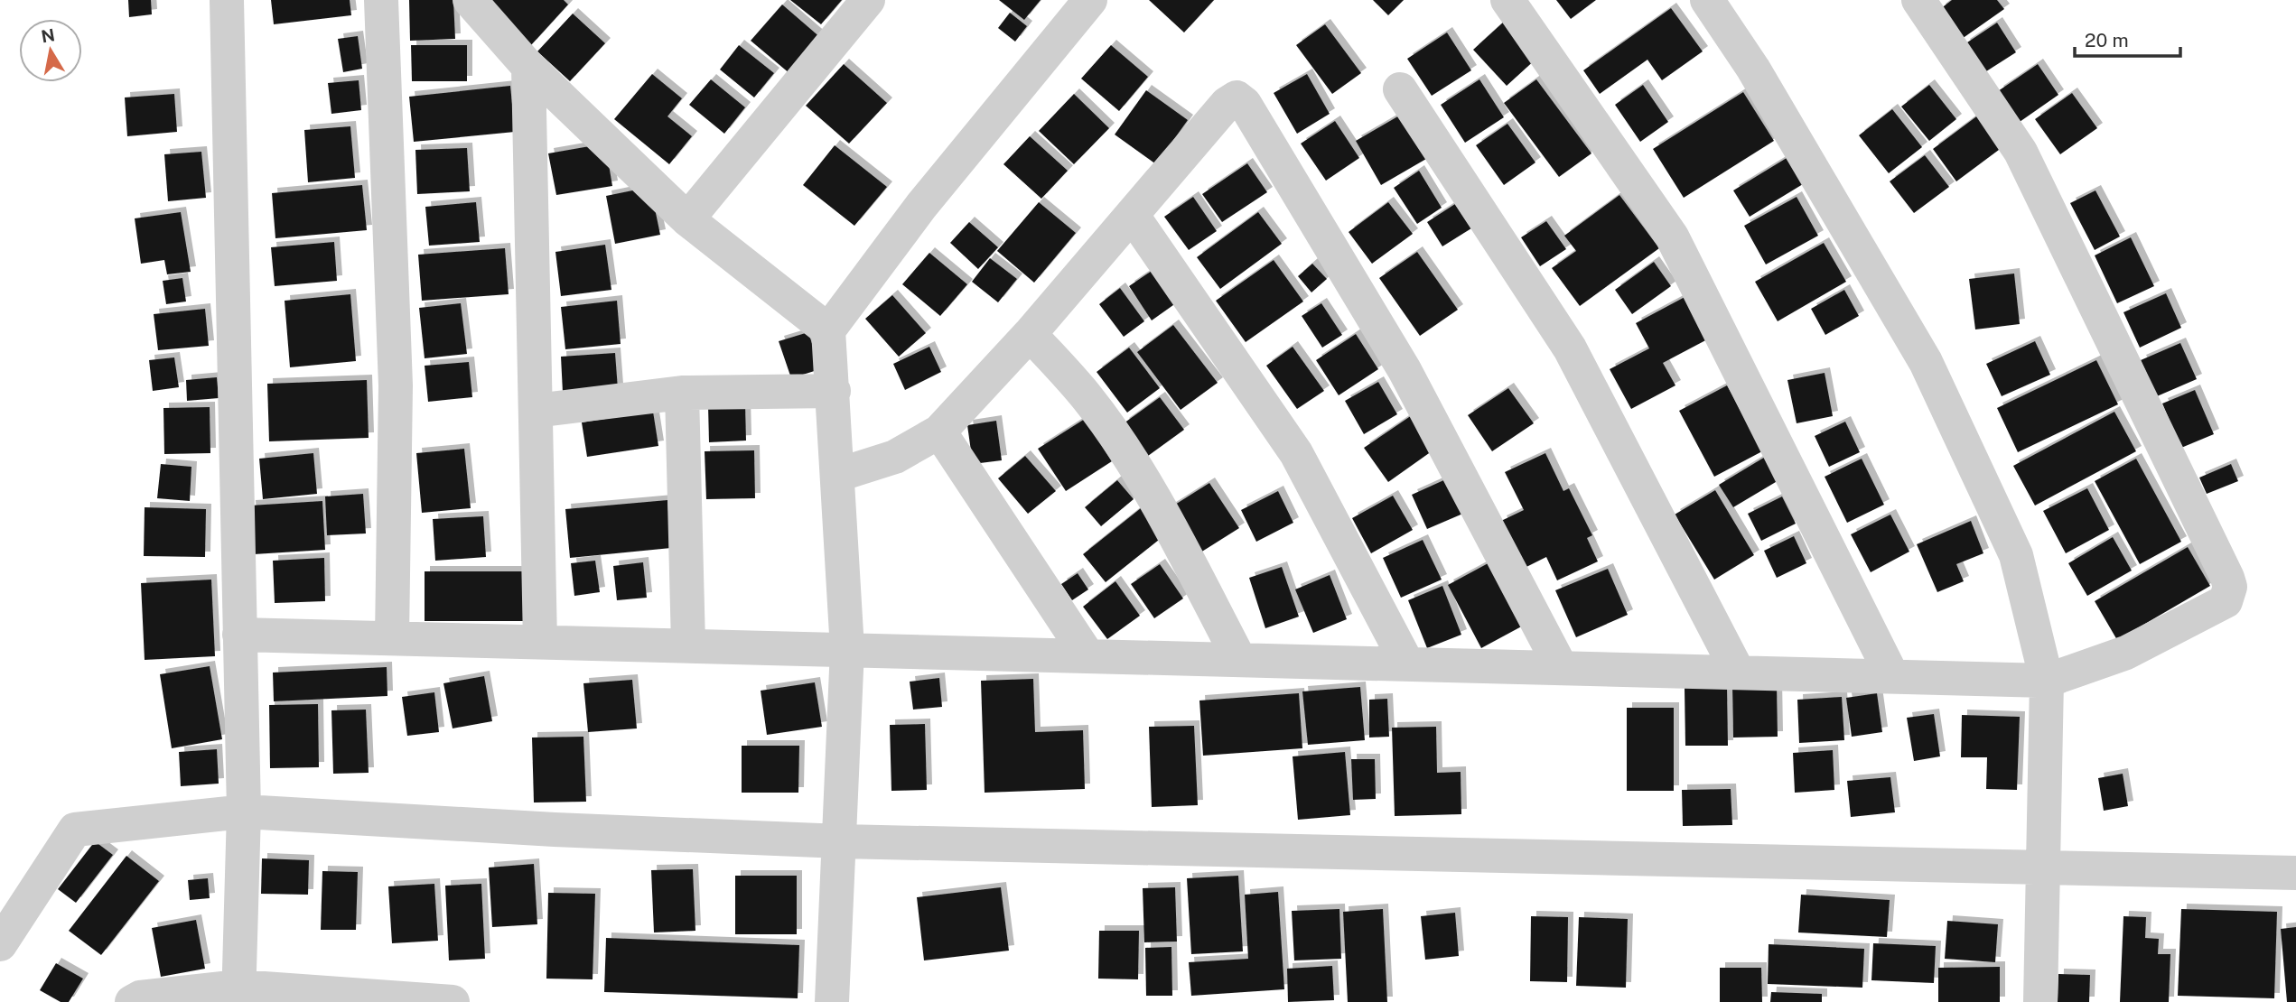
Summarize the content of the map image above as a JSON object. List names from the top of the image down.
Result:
{
  "scale_bar": "20 m",
  "north": "top"
}
